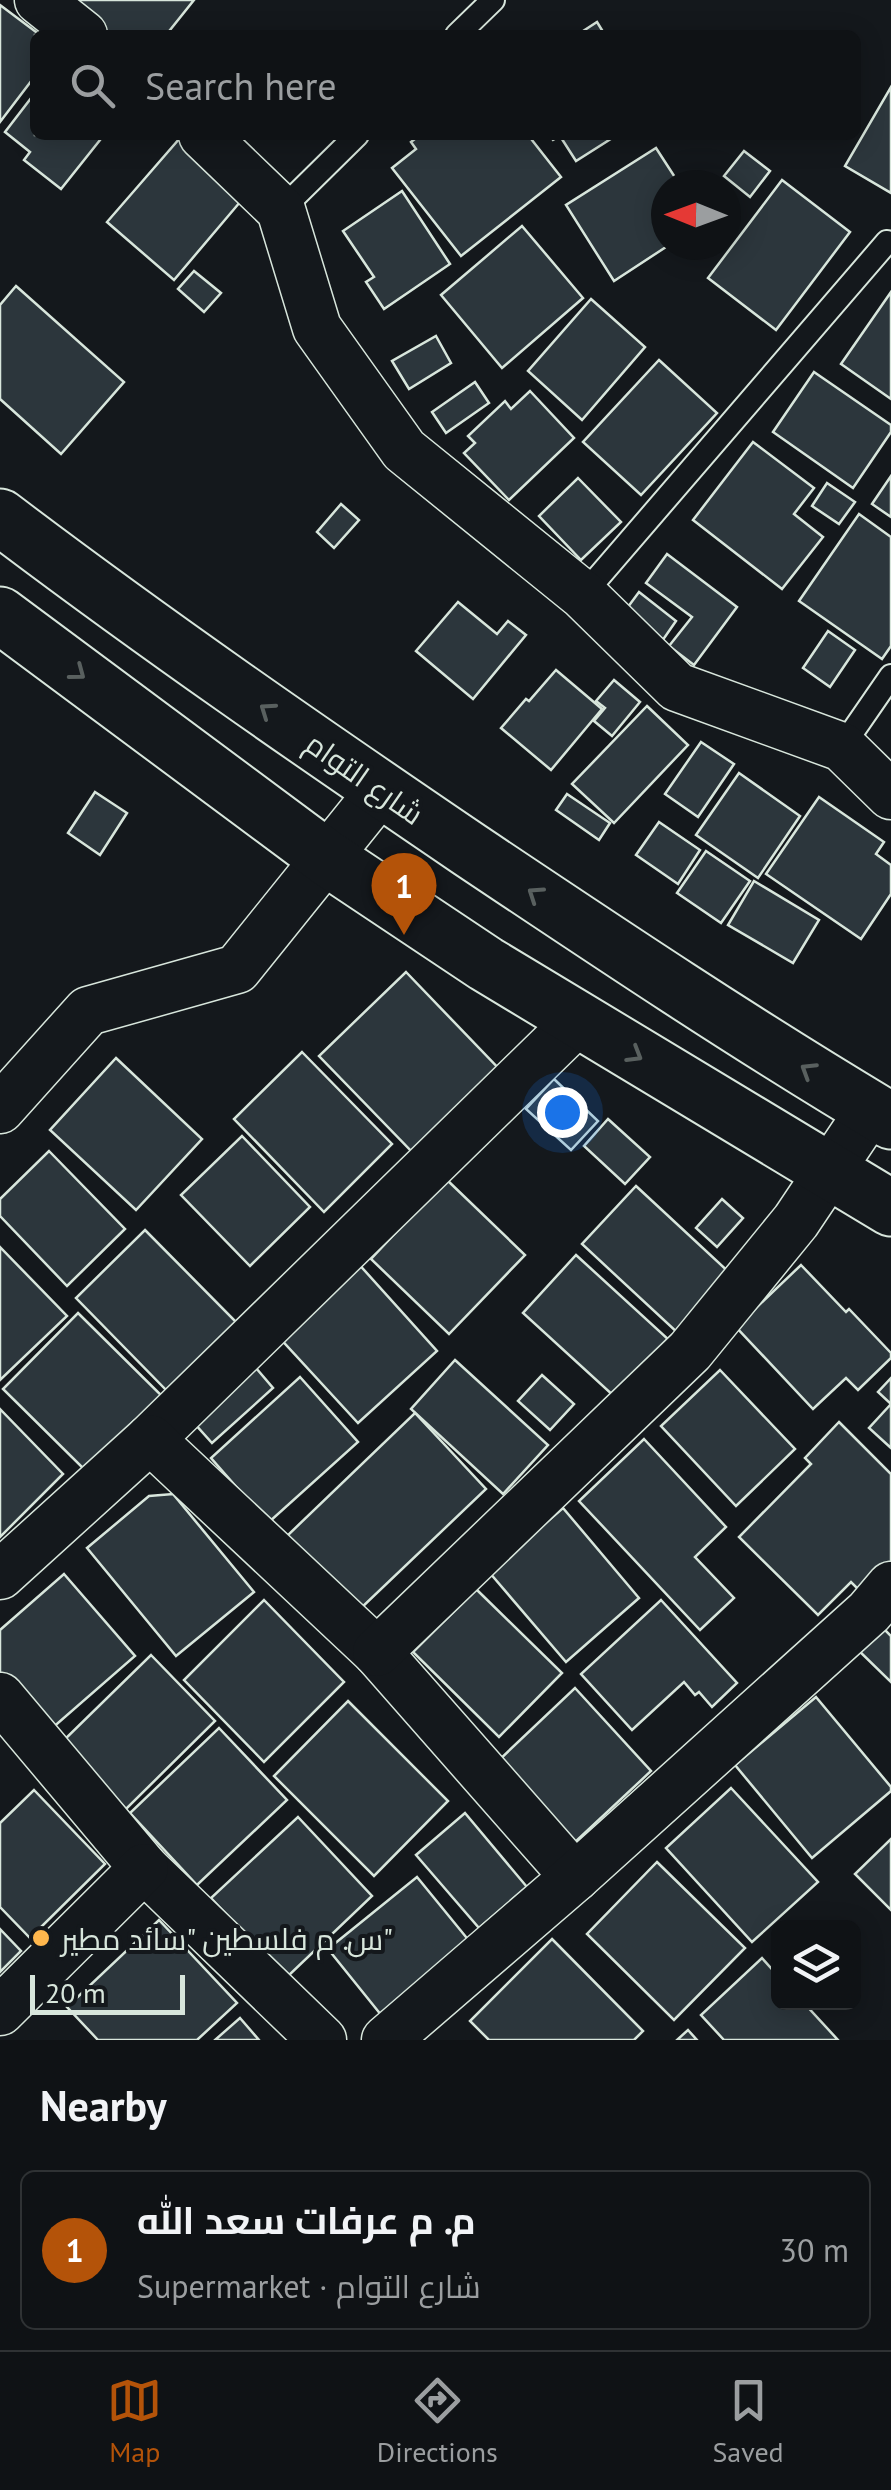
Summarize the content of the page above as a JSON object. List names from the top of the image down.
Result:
{
  "streets": {
    "main road": ["شارع التوام"]
  },
  "places": ["س. م فلسطين \"سائد مطير\""],
  "scale_bar": "20 m",
  "north": "left",
  "page": {
    "search": "Search here",
    "pins": "1",
    "scale": "20 m",
    "heading": "Nearby",
    "list": [
      {
        "mark": "1",
        "name": "م. م عرفات سعد الله",
        "note": "Supermarket · شارع التوام",
        "value": "30 m"
      }
    ],
    "nav": ["Map", "Directions", "Saved"]
  }
}
